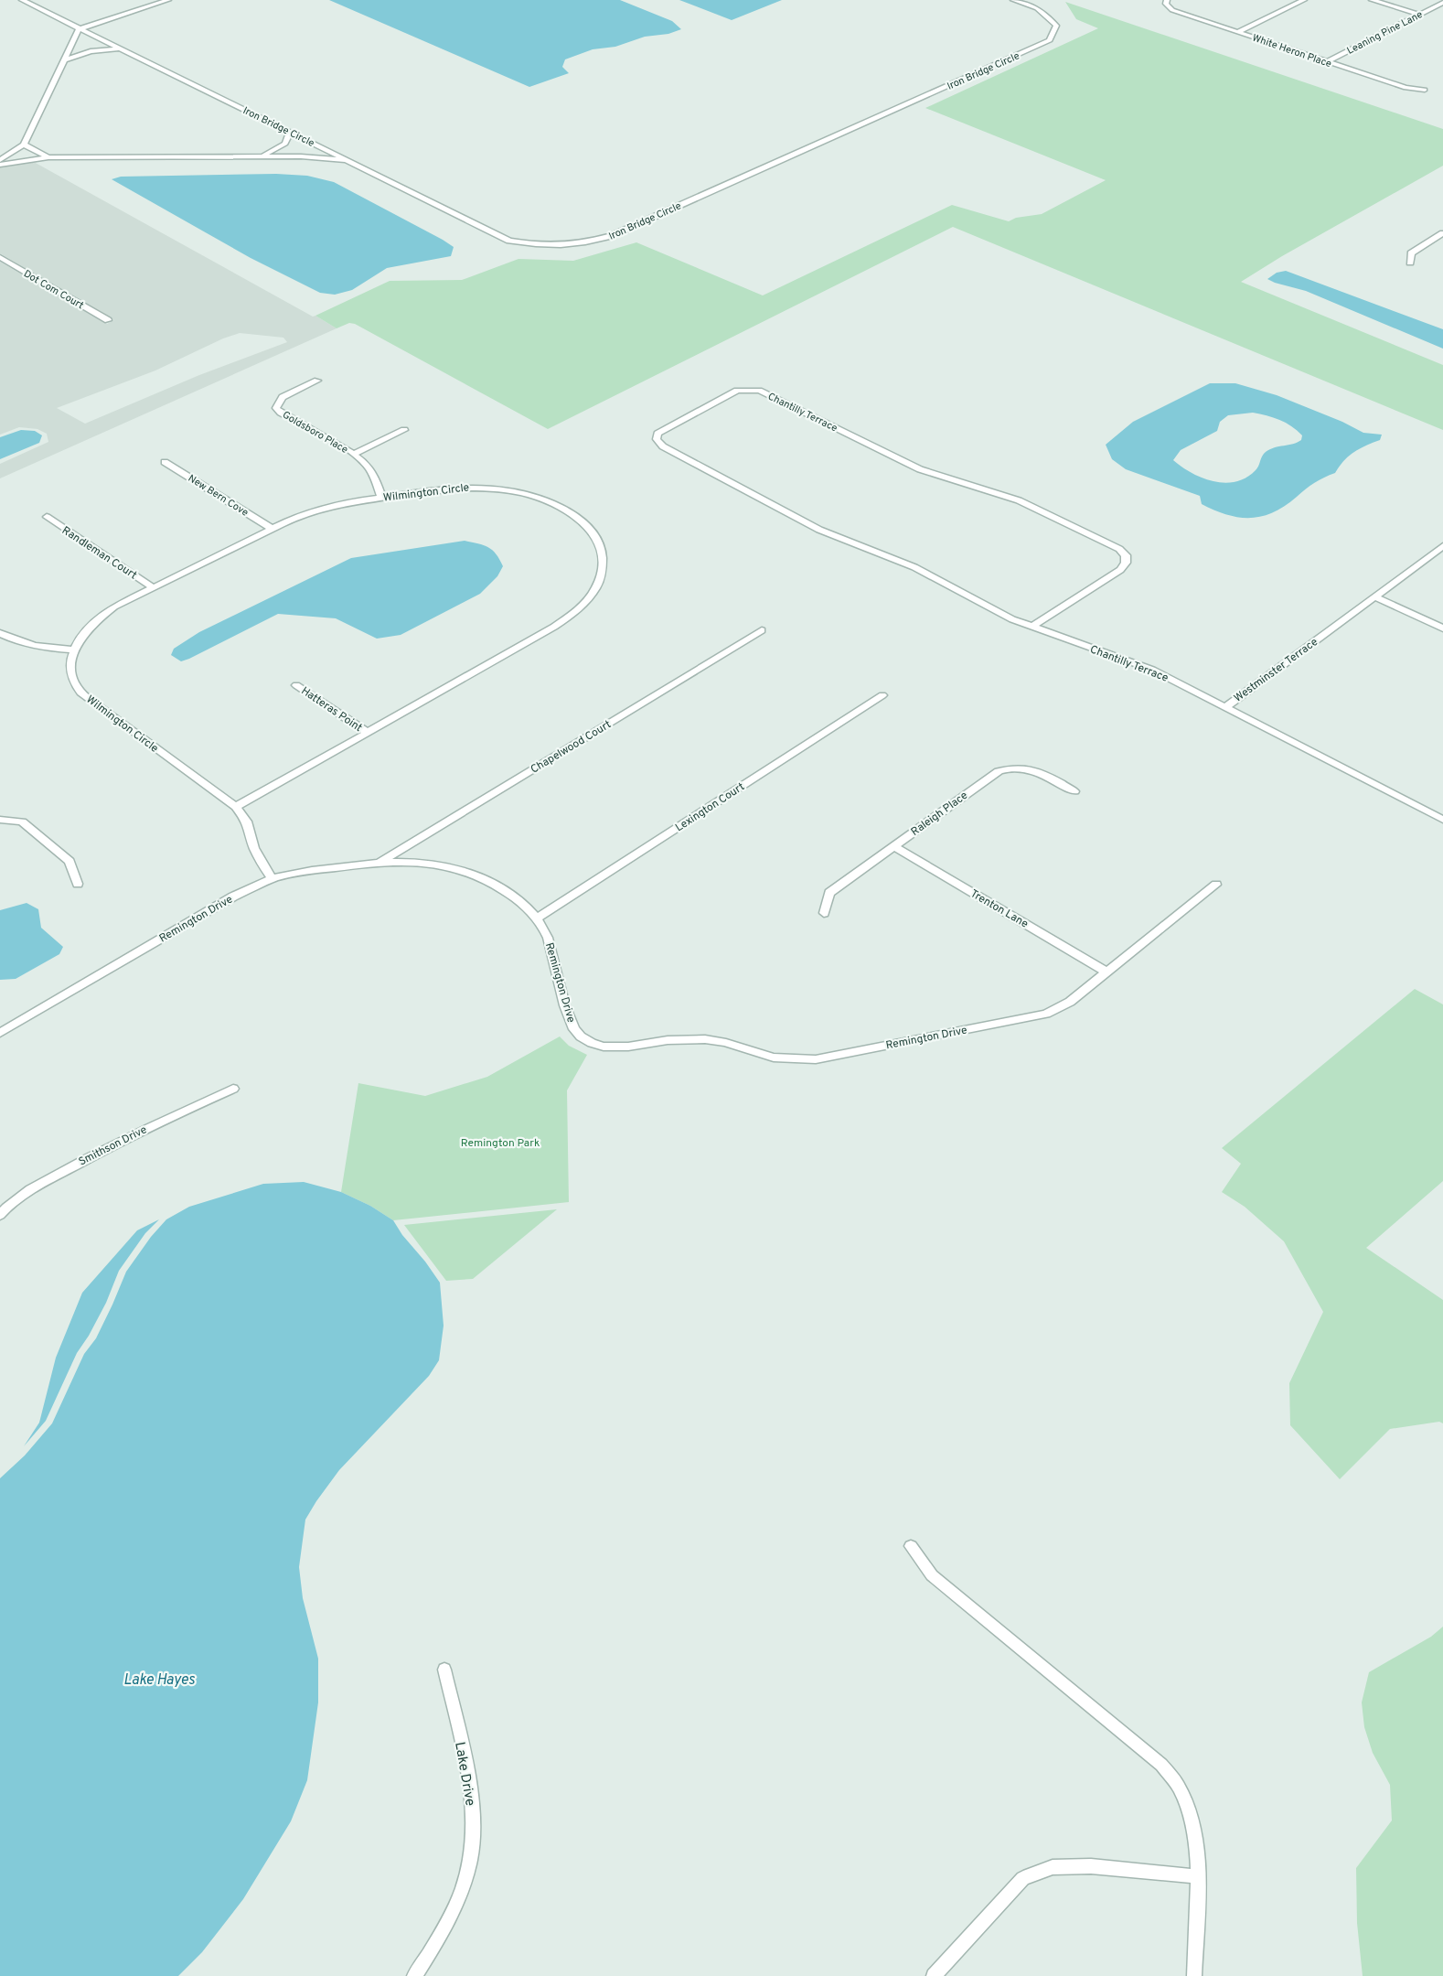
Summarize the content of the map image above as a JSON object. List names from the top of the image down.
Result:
{
  "streets": {
    "street": [
      "Leaning Pine Lane",
      "White Heron Place",
      "Iron Bridge Circle",
      "Dot Com Court",
      "Chantilly Terrace",
      "Goldsboro Place",
      "Wilmington Circle",
      "New Bern Cove",
      "Randleman Court",
      "Westminster Terrace",
      "Hatteras Point",
      "Chapelwood Court",
      "Lexington Court",
      "Raleigh Place",
      "Trenton Lane",
      "Remington Drive",
      "Smithson Drive",
      "Lake Drive"
    ]
  },
  "crossings": [
    ["Leaning Pine Lane", "White Heron Place"],
    ["Chantilly Terrace", "Westminster Terrace"],
    ["Goldsboro Place", "Wilmington Circle"],
    ["Wilmington Circle", "New Bern Cove"],
    ["Wilmington Circle", "Randleman Court"],
    ["Wilmington Circle", "Hatteras Point"],
    ["Wilmington Circle", "Remington Drive"],
    ["Chapelwood Court", "Remington Drive"],
    ["Lexington Court", "Remington Drive"],
    ["Raleigh Place", "Trenton Lane"],
    ["Trenton Lane", "Remington Drive"]
  ],
  "water": ["Lake Hayes"],
  "parks": ["Remington Park"]
}
